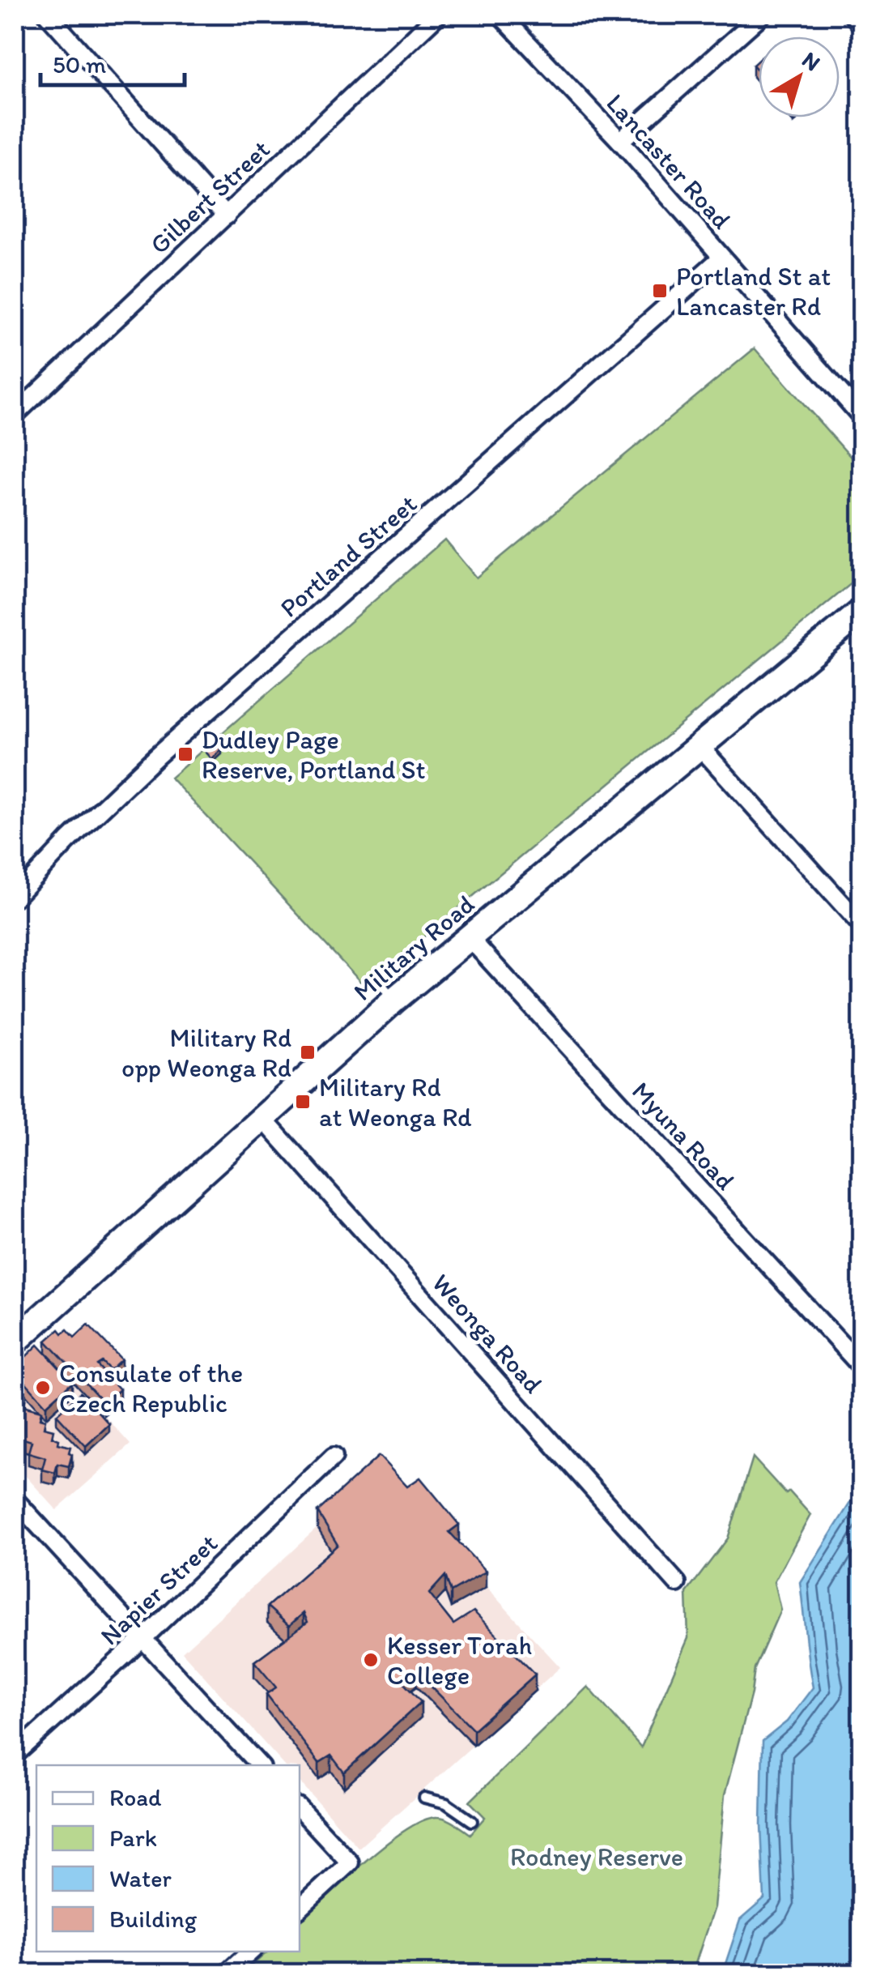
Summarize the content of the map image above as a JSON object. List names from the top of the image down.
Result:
{
  "streets": {
    "street": [
      "Lancaster Road",
      "Gilbert Street",
      "Portland Street",
      "Military Road",
      "Myuna Road",
      "Weonga Road",
      "Napier Street"
    ]
  },
  "crossings": [
    ["Lancaster Road", "Portland Street"],
    ["Military Road", "Myuna Road"],
    ["Military Road", "Weonga Road"]
  ],
  "parks": ["Rodney Reserve"],
  "places": {
    "transit": [
      "Portland St at Lancaster Rd",
      "Dudley Page Reserve, Portland St",
      "Military Rd opp Weonga Rd",
      "Military Rd at Weonga Rd"
    ],
    "other": ["Consulate of the Czech Republic", "Kesser Torah College"]
  },
  "legend": [
    "Road",
    "Park",
    "Water",
    "Building"
  ],
  "scale_bar": "50 m",
  "north": "top right"
}
